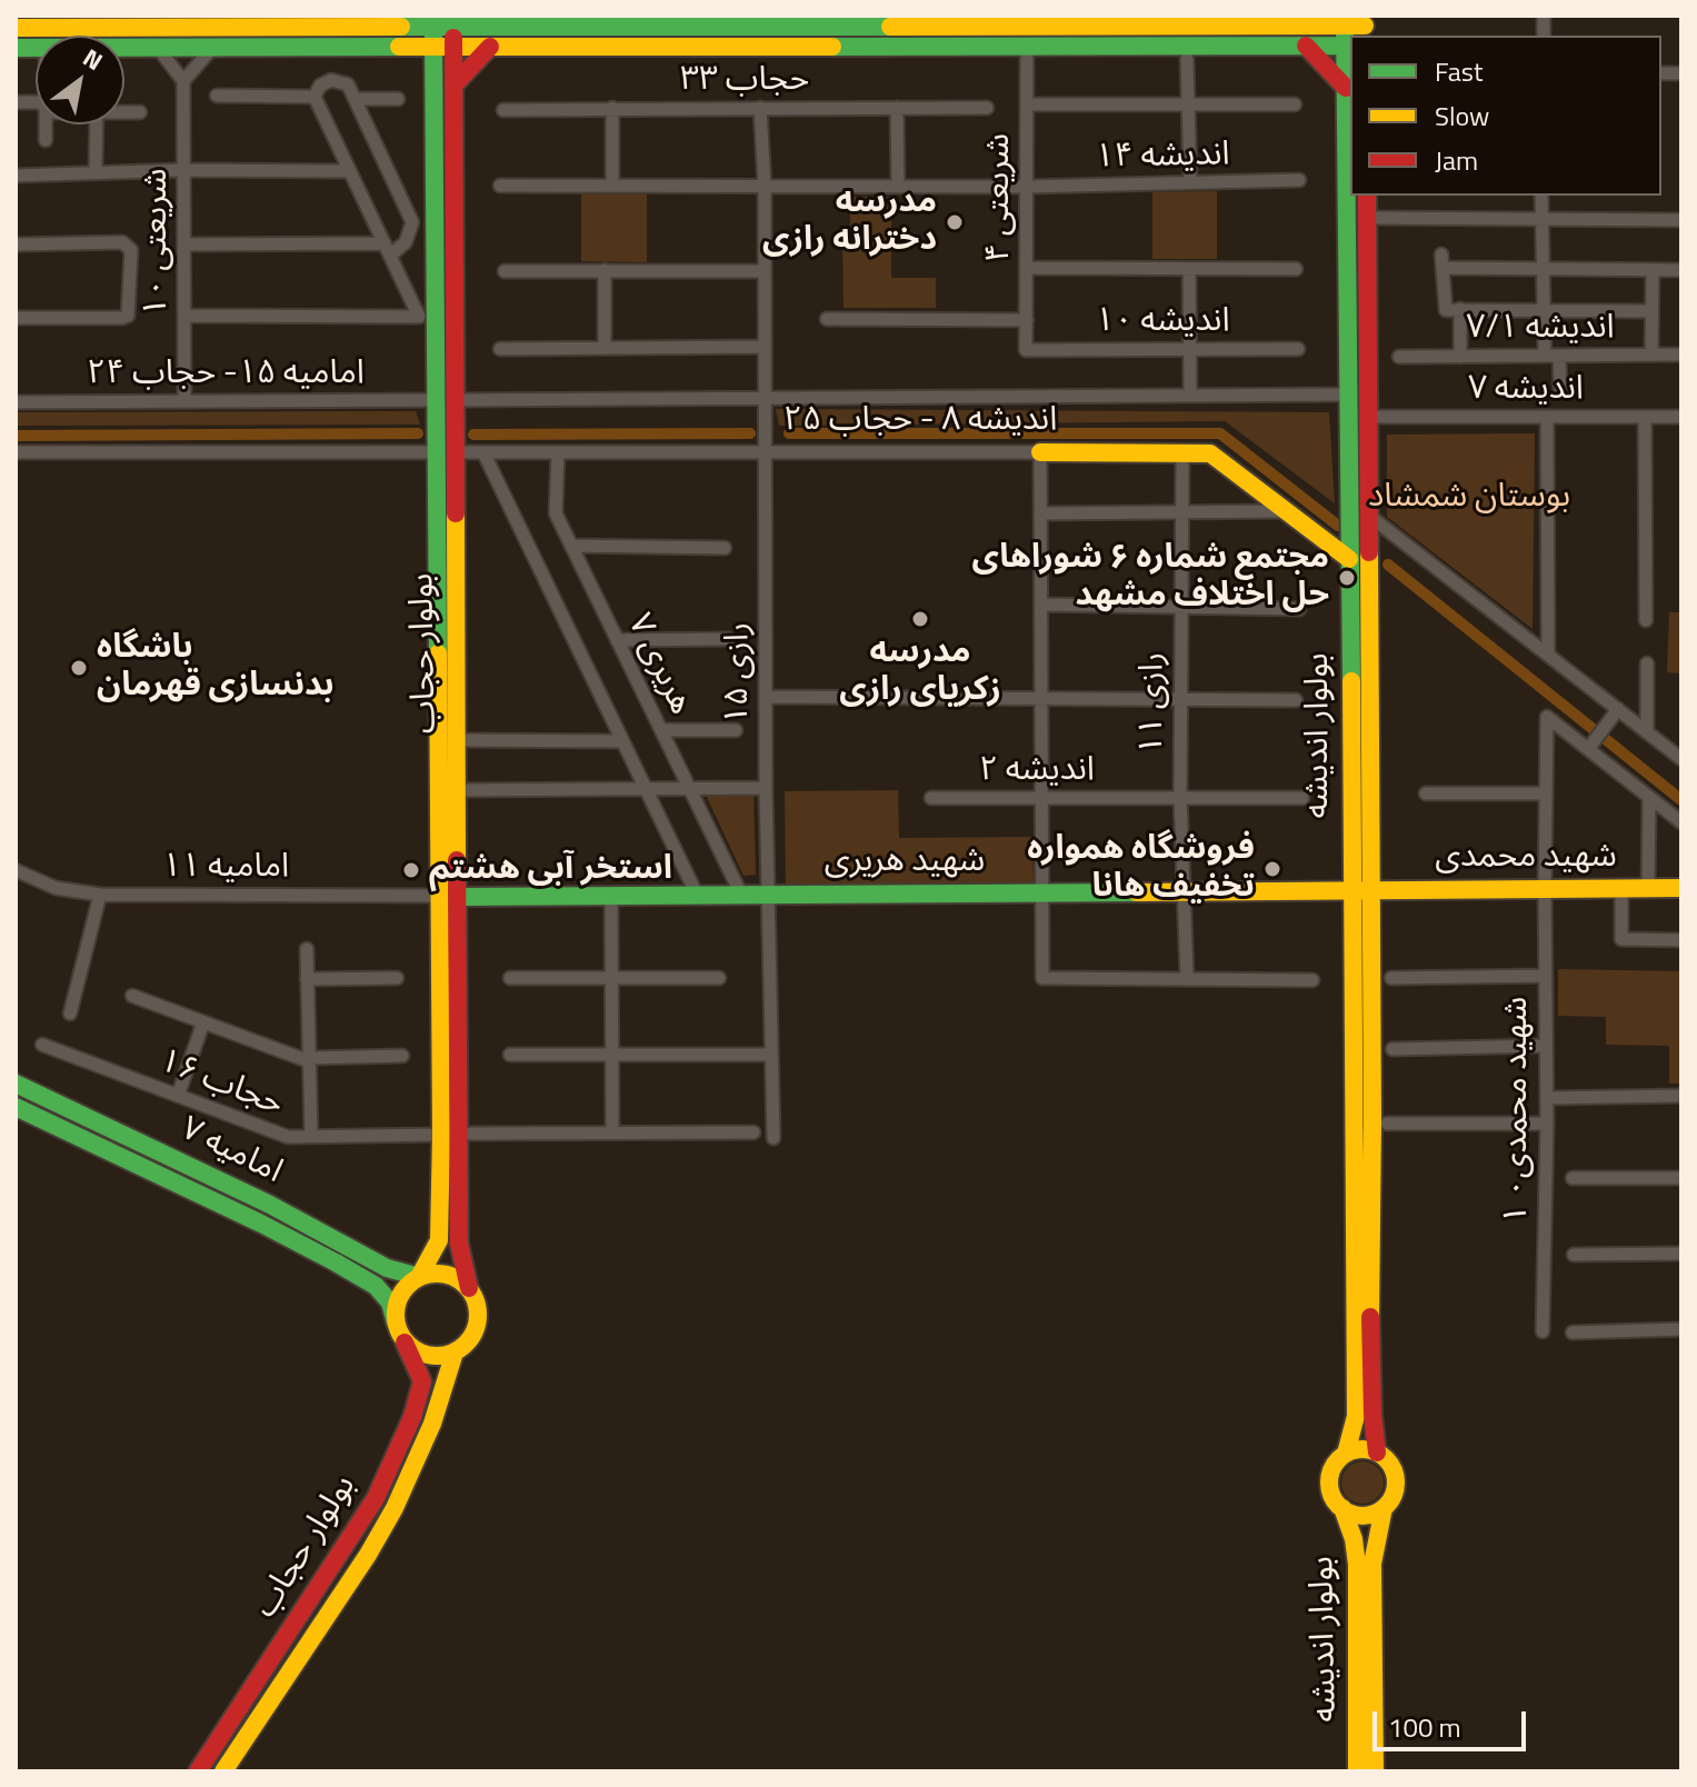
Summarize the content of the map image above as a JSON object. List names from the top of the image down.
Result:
{
  "streets": {
    "main road": [
      "اندیشه ۸ - حجاب ۲۵",
      "بولوار حجاب",
      "بولوار اندیشه",
      "شهید محمدی",
      "شهید هریری",
      "امامیه ۷"
    ],
    "street": [
      "حجاب ۳۳",
      "اندیشه ۱۴",
      "شریعتی ۴",
      "شریعتی ۱۰",
      "اندیشه ۱۰",
      "اندیشه ۷/۱",
      "امامیه ۱۵- حجاب ۲۴",
      "اندیشه ۷",
      "هریری ۷",
      "رازی ۱۵",
      "رازی ۱۱",
      "اندیشه ۲",
      "امامیه ۱۱",
      "حجاب ۱۶",
      "شهید محمدی۰ ۱"
    ]
  },
  "crossings": [
    ["حجاب ۳۳", "رازی ۱۵"],
    ["اندیشه ۱۴", "شریعتی ۴"],
    ["اندیشه ۱۴", "رازی ۱۵"],
    ["شریعتی ۴", "اندیشه ۱۰"],
    ["شریعتی ۱۰", "امامیه ۱۵- حجاب ۲۴"],
    ["امامیه ۱۵- حجاب ۲۴", "بولوار حجاب"],
    ["اندیشه ۷", "بولوار اندیشه"],
    ["اندیشه ۸ - حجاب ۲۵", "بولوار حجاب"],
    ["اندیشه ۸ - حجاب ۲۵", "هریری ۷"],
    ["اندیشه ۸ - حجاب ۲۵", "رازی ۱۵"],
    ["اندیشه ۸ - حجاب ۲۵", "رازی ۱۱"],
    ["اندیشه ۸ - حجاب ۲۵", "بولوار اندیشه"],
    ["بولوار حجاب", "شهید هریری"],
    ["بولوار حجاب", "امامیه ۱۱"],
    ["بولوار حجاب", "حجاب ۱۶"],
    ["بولوار حجاب", "امامیه ۷"],
    ["هریری ۷", "شهید هریری"],
    ["رازی ۱۵", "شهید هریری"],
    ["رازی ۱۱", "اندیشه ۲"],
    ["رازی ۱۱", "شهید هریری"],
    ["بولوار اندیشه", "شهید محمدی"],
    ["بولوار اندیشه", "شهید هریری"],
    ["شهید محمدی", "شهید هریری"],
    ["شهید محمدی", "شهید محمدی۰ ۱"]
  ],
  "parks": ["بوستان شمشاد"],
  "places": [
    "مدرسه دخترانه رازی",
    "مجتمع شماره ۶ شوراهای حل اختلاف مشهد",
    "مدرسه زکریای رازی",
    "باشگاه بدنسازی قهرمان",
    "فروشگاه همواره تخفیف هانا",
    "استخر آبی هشتم"
  ],
  "legend": ["Fast", "Slow", "Jam"],
  "scale_bar": "100 m",
  "north": "top right"
}
